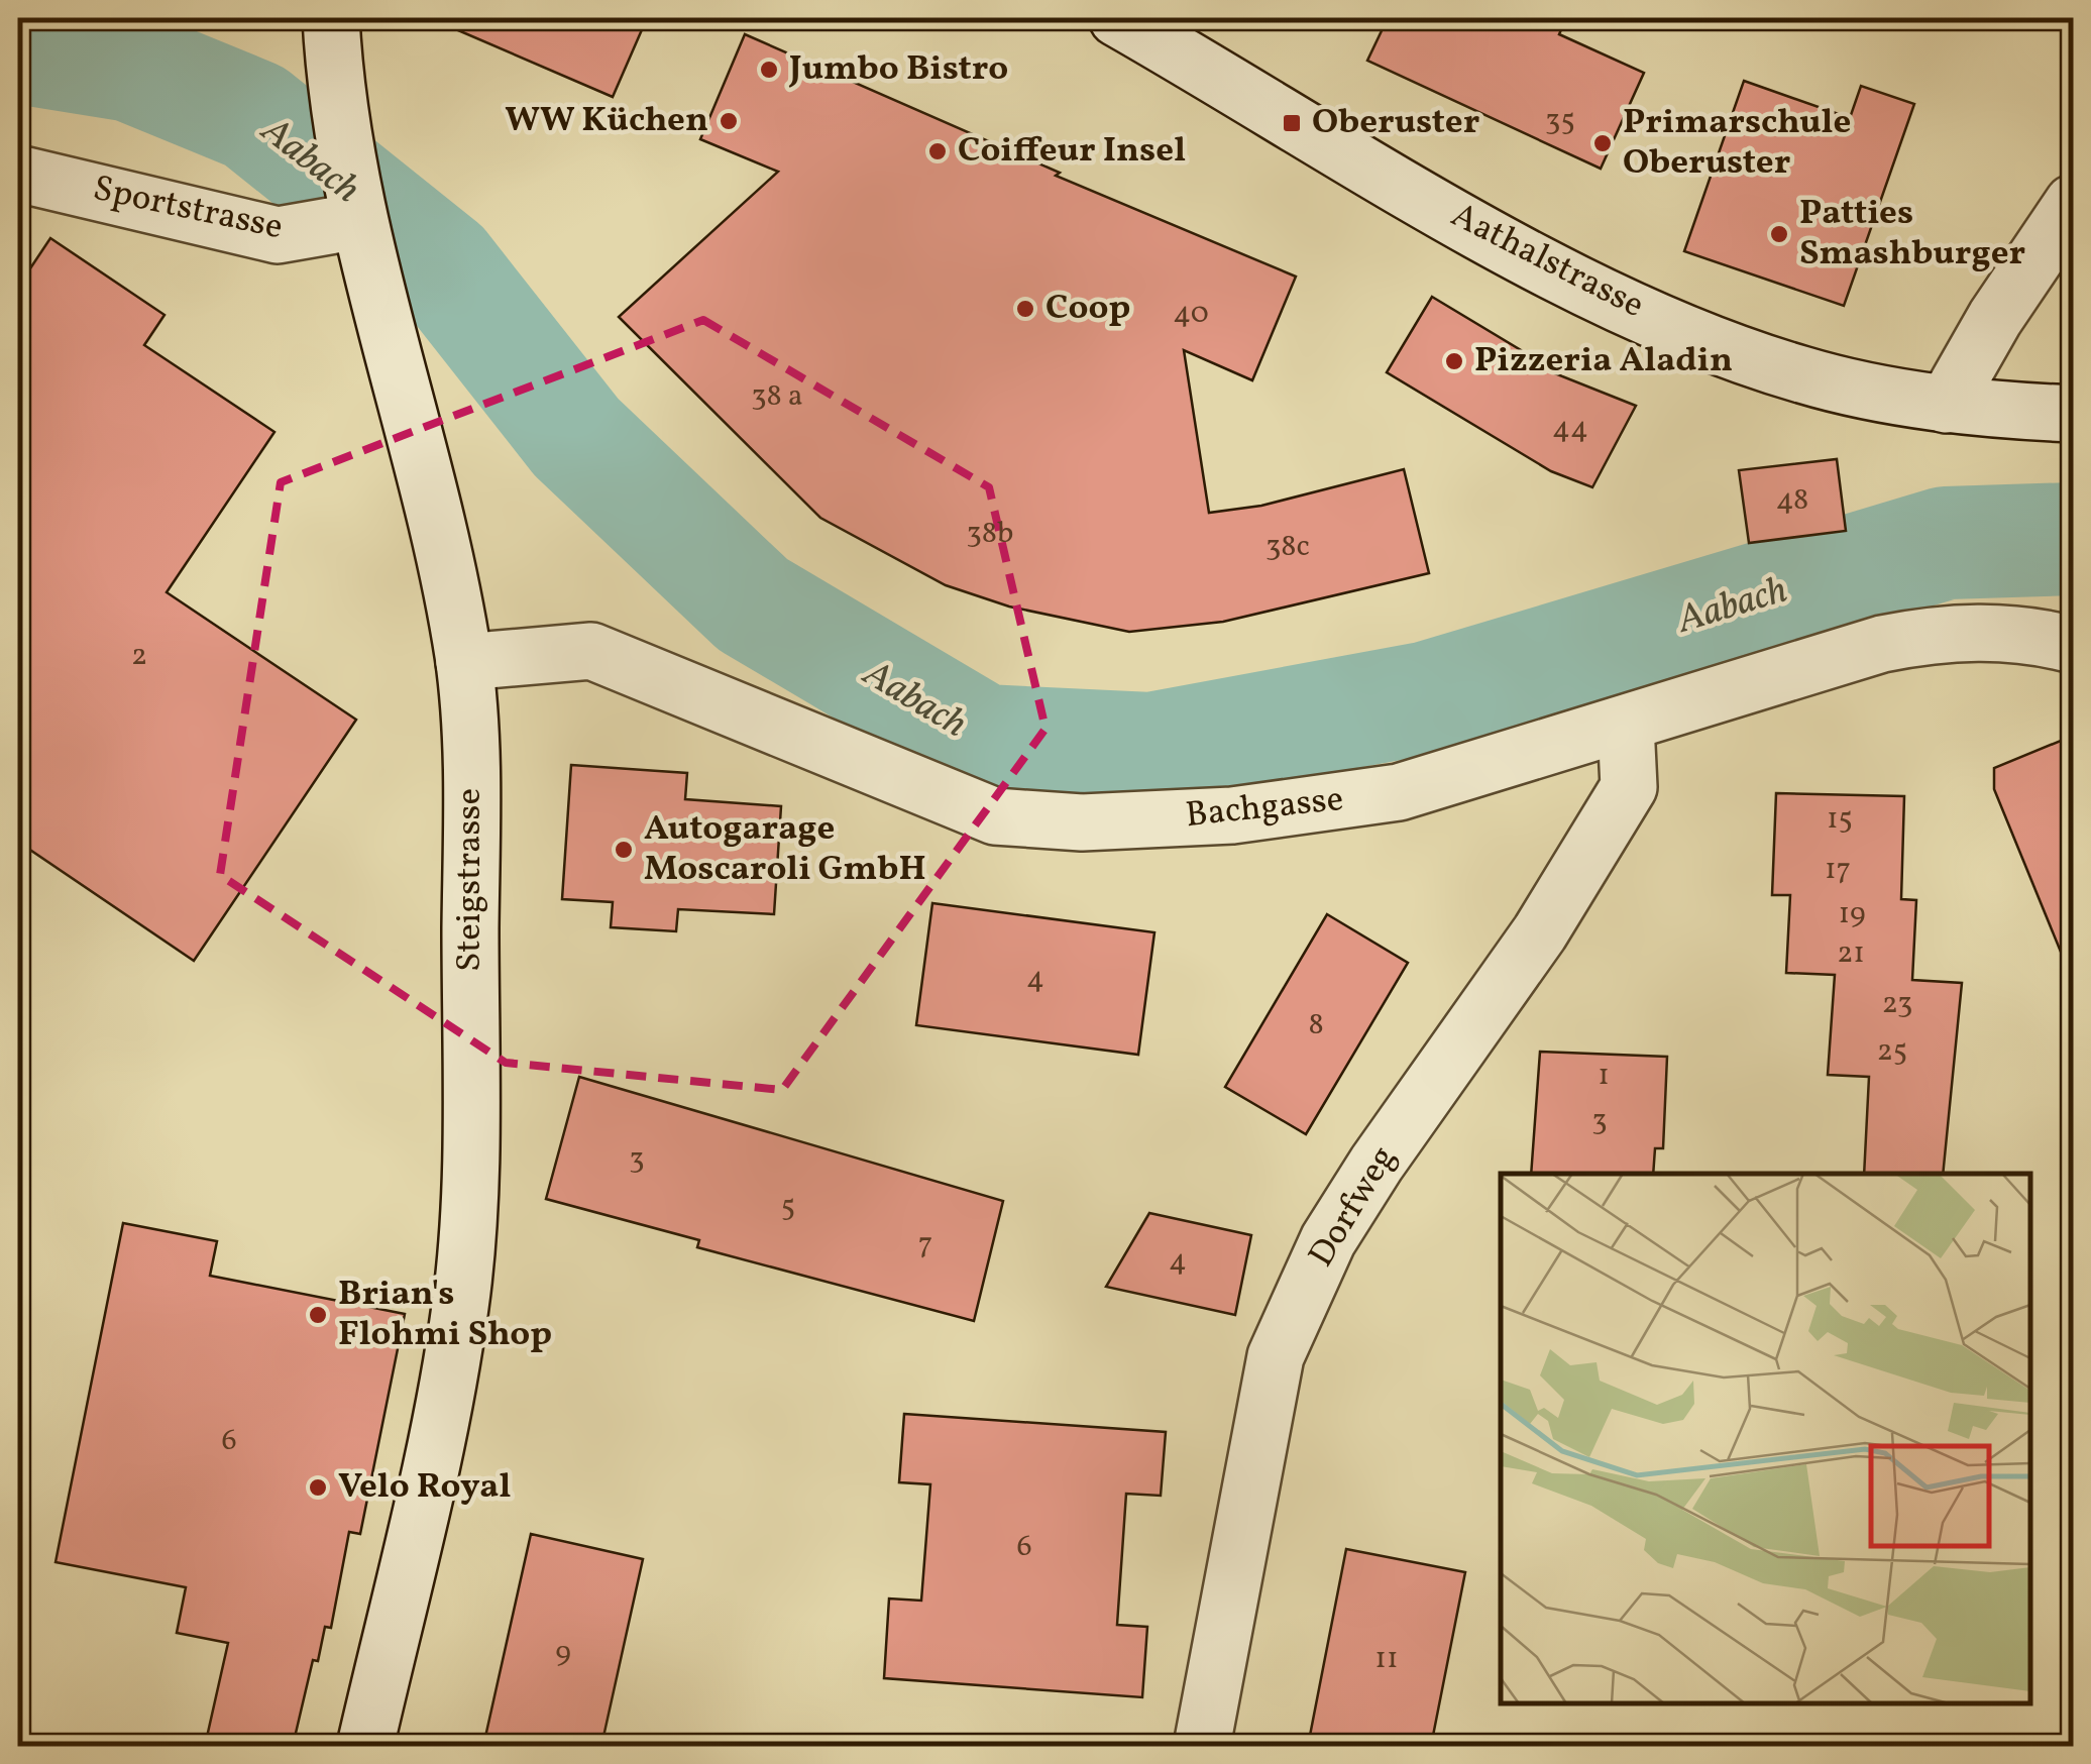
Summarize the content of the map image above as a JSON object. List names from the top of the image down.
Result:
{
  "streets": {
    "street": [
      "Sportstrasse",
      "Aathalstrasse",
      "Bachgasse",
      "Steigstrasse",
      "Dorfweg"
    ]
  },
  "crossings": [
    ["Sportstrasse", "Steigstrasse"],
    ["Bachgasse", "Steigstrasse"],
    ["Bachgasse", "Dorfweg"]
  ],
  "water": ["Aabach"],
  "places": {
    "other": [
      "Jumbo Bistro",
      "WW Küchen",
      "Primarschule Oberuster",
      "Coiffeur Insel",
      "Patties Smashburger",
      "Coop",
      "Pizzeria Aladin",
      "Autogarage Moscaroli GmbH",
      "Brian's Flohmi Shop",
      "Velo Royal"
    ],
    "transit": ["Oberuster"]
  },
  "house_numbers": [
    "35",
    "40",
    "38 a",
    "44",
    "48",
    "38b",
    "38c",
    "2",
    "15",
    "17",
    "19",
    "21",
    "4",
    "23",
    "8",
    "25",
    "1",
    "3",
    "3",
    "5",
    "7",
    "4",
    "6",
    "6",
    "9",
    "11"
  ]
}
